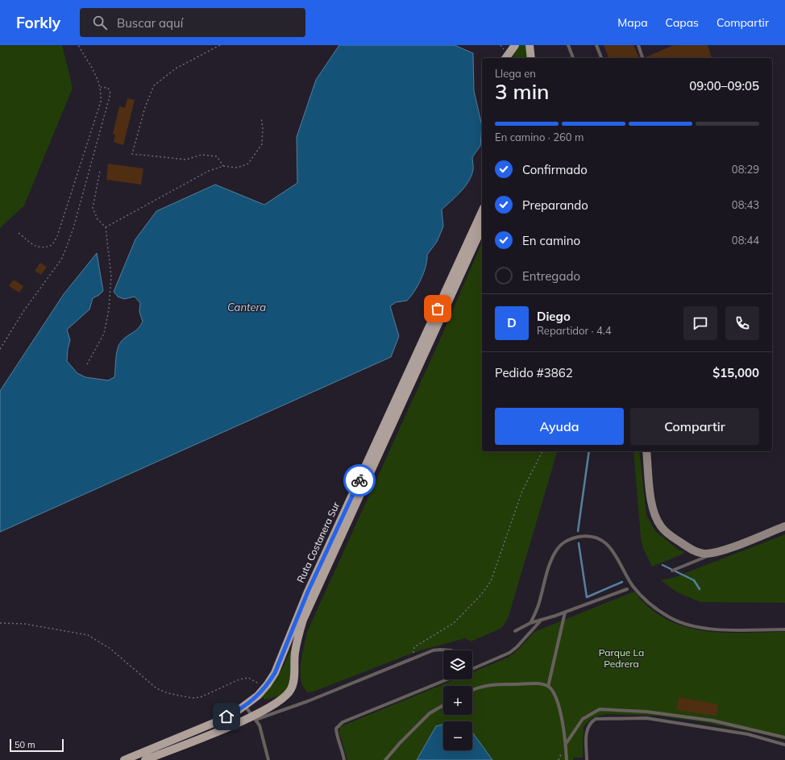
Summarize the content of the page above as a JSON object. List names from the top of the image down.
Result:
{
  "streets": {
    "main road": ["Ruta Costanera Sur"]
  },
  "water": ["Cantera"],
  "parks": ["Parque La Pedrera"],
  "scale_bar": "50 m",
  "page": {
    "header": "Forkly",
    "search": "Buscar aquí",
    "nav": ["Mapa", "Capas", "Compartir"],
    "heading": ["3 min", "Llega en", "09:00–09:05"],
    "panel": [
      "Diego",
      "Repartidor · 4.4",
      "Pedido #3862",
      "$15,000"
    ],
    "bar": "En camino · 260 m",
    "list": [
      ["Confirmado", "08:29"],
      ["Preparando", "08:43"],
      ["En camino", "08:44"],
      "Entregado"
    ],
    "round": "D",
    "buttons": ["Ayuda", "Compartir"],
    "map_buttons": ["+", "−"],
    "scale": "50 m"
  }
}
